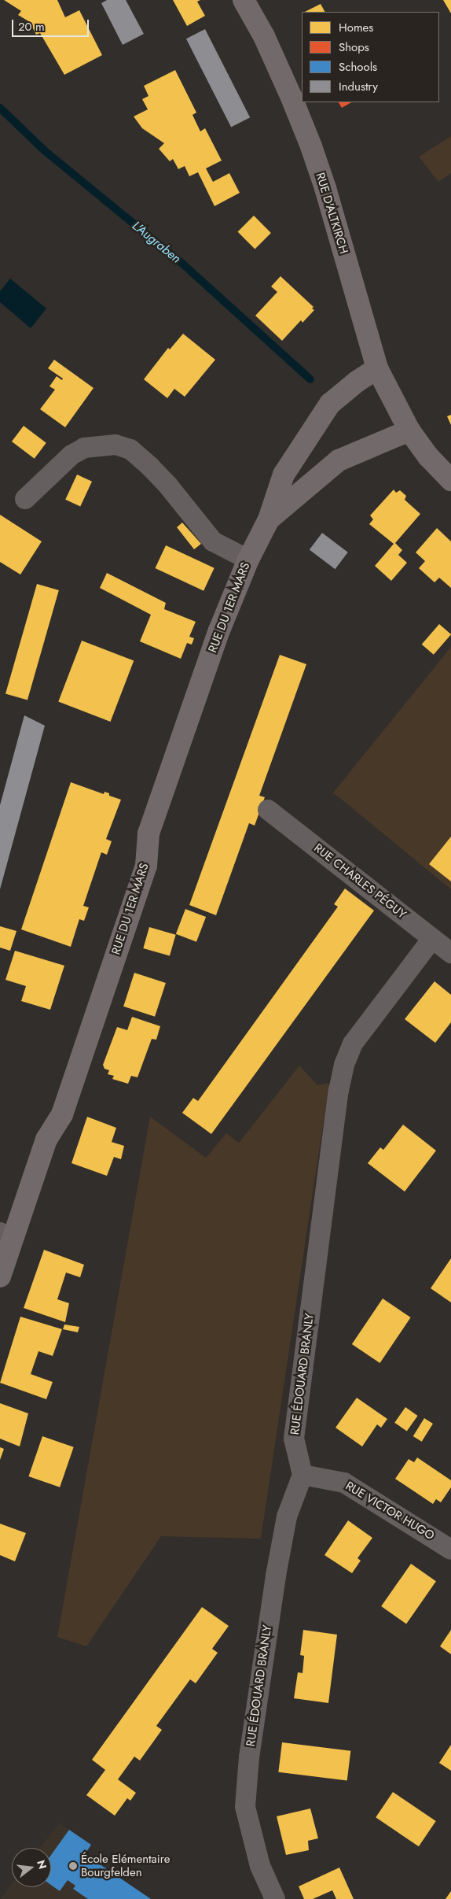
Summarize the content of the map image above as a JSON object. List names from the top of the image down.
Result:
{
  "streets": {
    "main road": ["RUE D'ALTKIRCH", "RUE DU 1ER MARS"],
    "street": ["RUE CHARLES PÉGUY", "RUE ÉDOUARD BRANLY", "RUE VICTOR HUGO"]
  },
  "crossings": [
    ["RUE D'ALTKIRCH", "RUE DU 1ER MARS"],
    ["RUE CHARLES PÉGUY", "RUE ÉDOUARD BRANLY"],
    ["RUE ÉDOUARD BRANLY", "RUE VICTOR HUGO"]
  ],
  "water": ["L'Augraben"],
  "places": ["École Elémentaire Bourgfelden"],
  "legend": [
    "Homes",
    "Shops",
    "Schools",
    "Industry"
  ],
  "scale_bar": "20 m",
  "north": "right"
}
